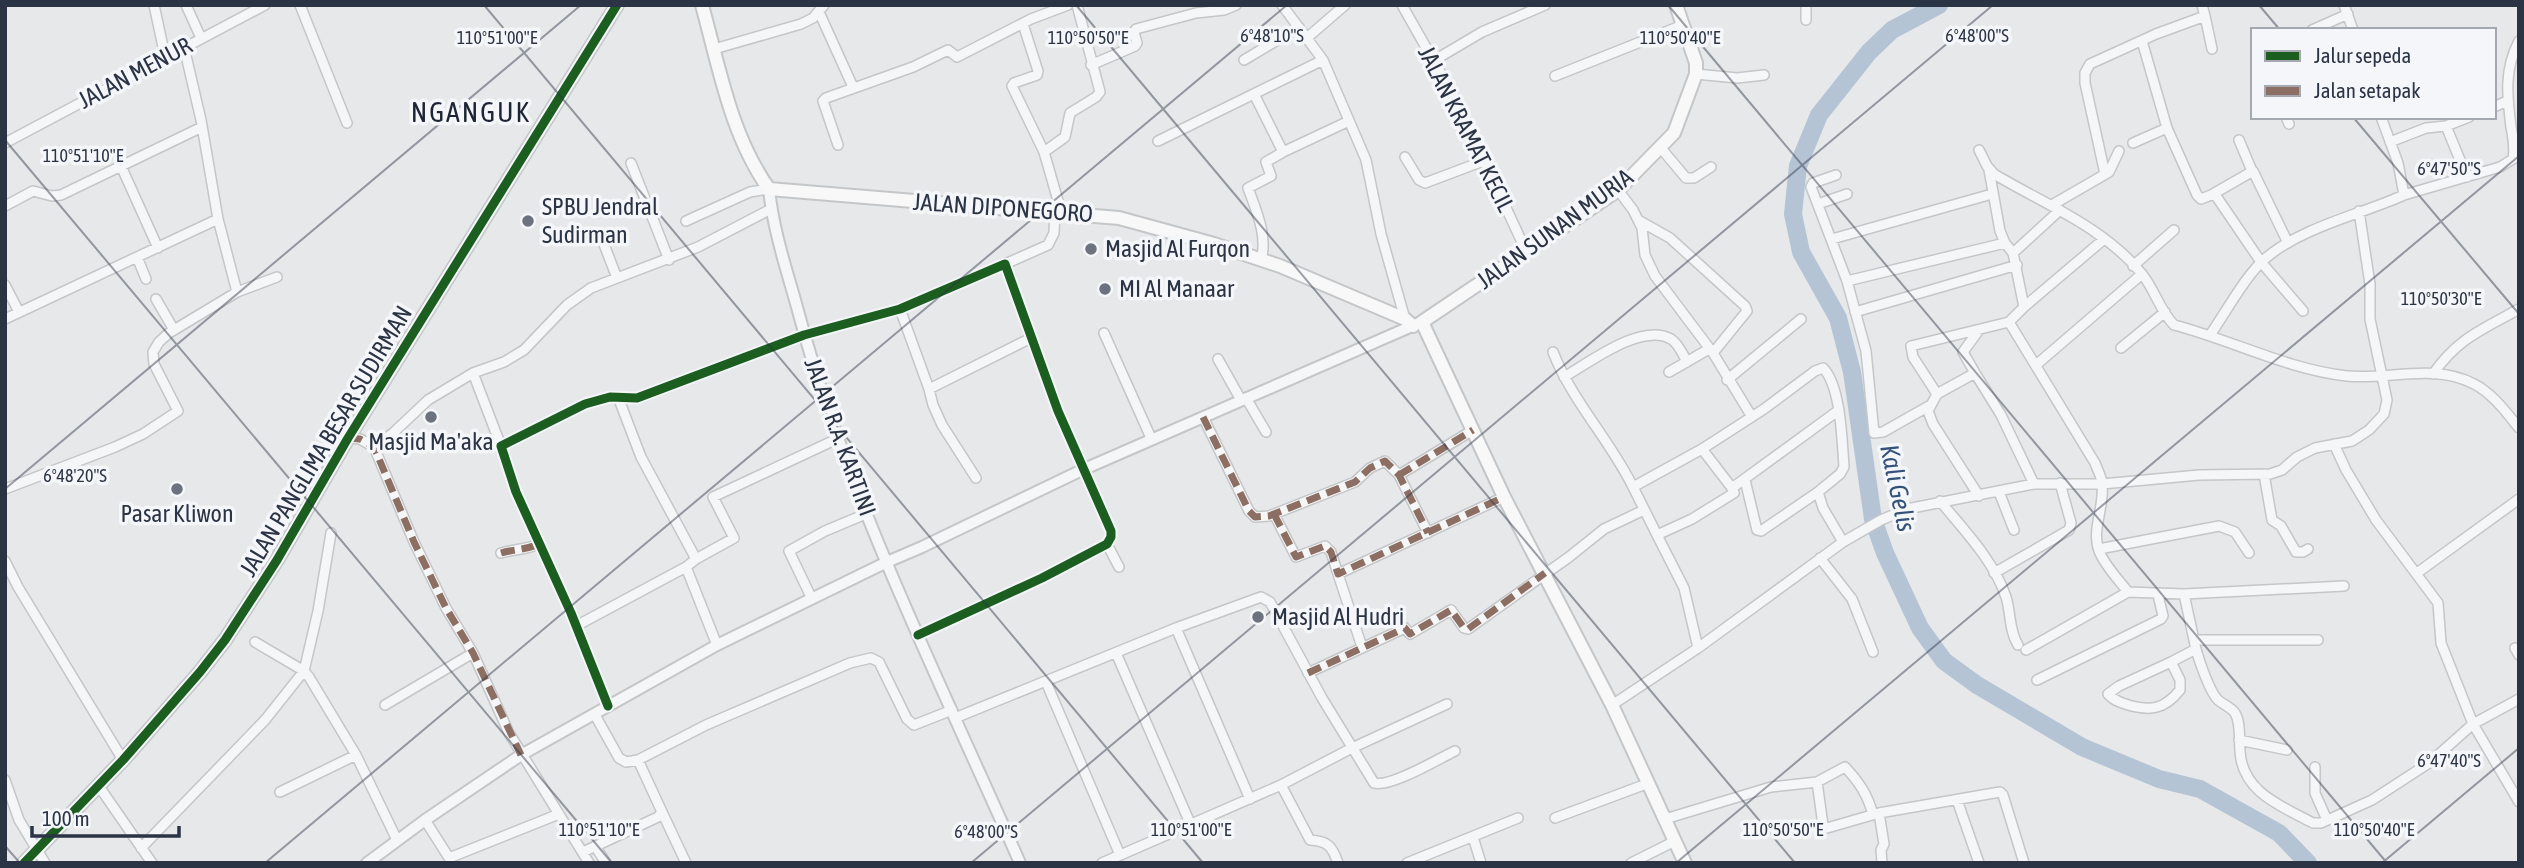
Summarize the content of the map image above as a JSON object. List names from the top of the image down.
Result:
{
  "streets": {
    "main road": ["JALAN DIPONEGORO", "JALAN SUNAN MURIA", "JALAN PANGLIMA BESAR SUDIRMAN"],
    "street": ["JALAN MENUR", "JALAN KRAMAT KECIL", "JALAN R.A. KARTINI"]
  },
  "crossings": [
    ["JALAN KRAMAT KECIL", "JALAN SUNAN MURIA"],
    ["JALAN DIPONEGORO", "JALAN SUNAN MURIA"],
    ["JALAN DIPONEGORO", "JALAN R.A. KARTINI"]
  ],
  "districts": ["NGANGUK"],
  "water": ["Kali Gelis"],
  "places": [
    "SPBU Jendral Sudirman",
    "Masjid Al Furqon",
    "MI Al Manaar",
    "Masjid Ma'aka",
    "Pasar Kliwon",
    "Masjid Al Hudri"
  ],
  "legend": ["Jalur sepeda", "Jalan setapak"],
  "scale_bar": "100 m",
  "coordinates": [
    "6°48'10\"S",
    "6°48'00\"S",
    "110°50'50\"E",
    "110°51'00\"E",
    "110°50'40\"E",
    "110°51'10\"E",
    "6°47'50\"S",
    "110°50'30\"E",
    "6°48'20\"S",
    "6°47'40\"S"
  ]
}
